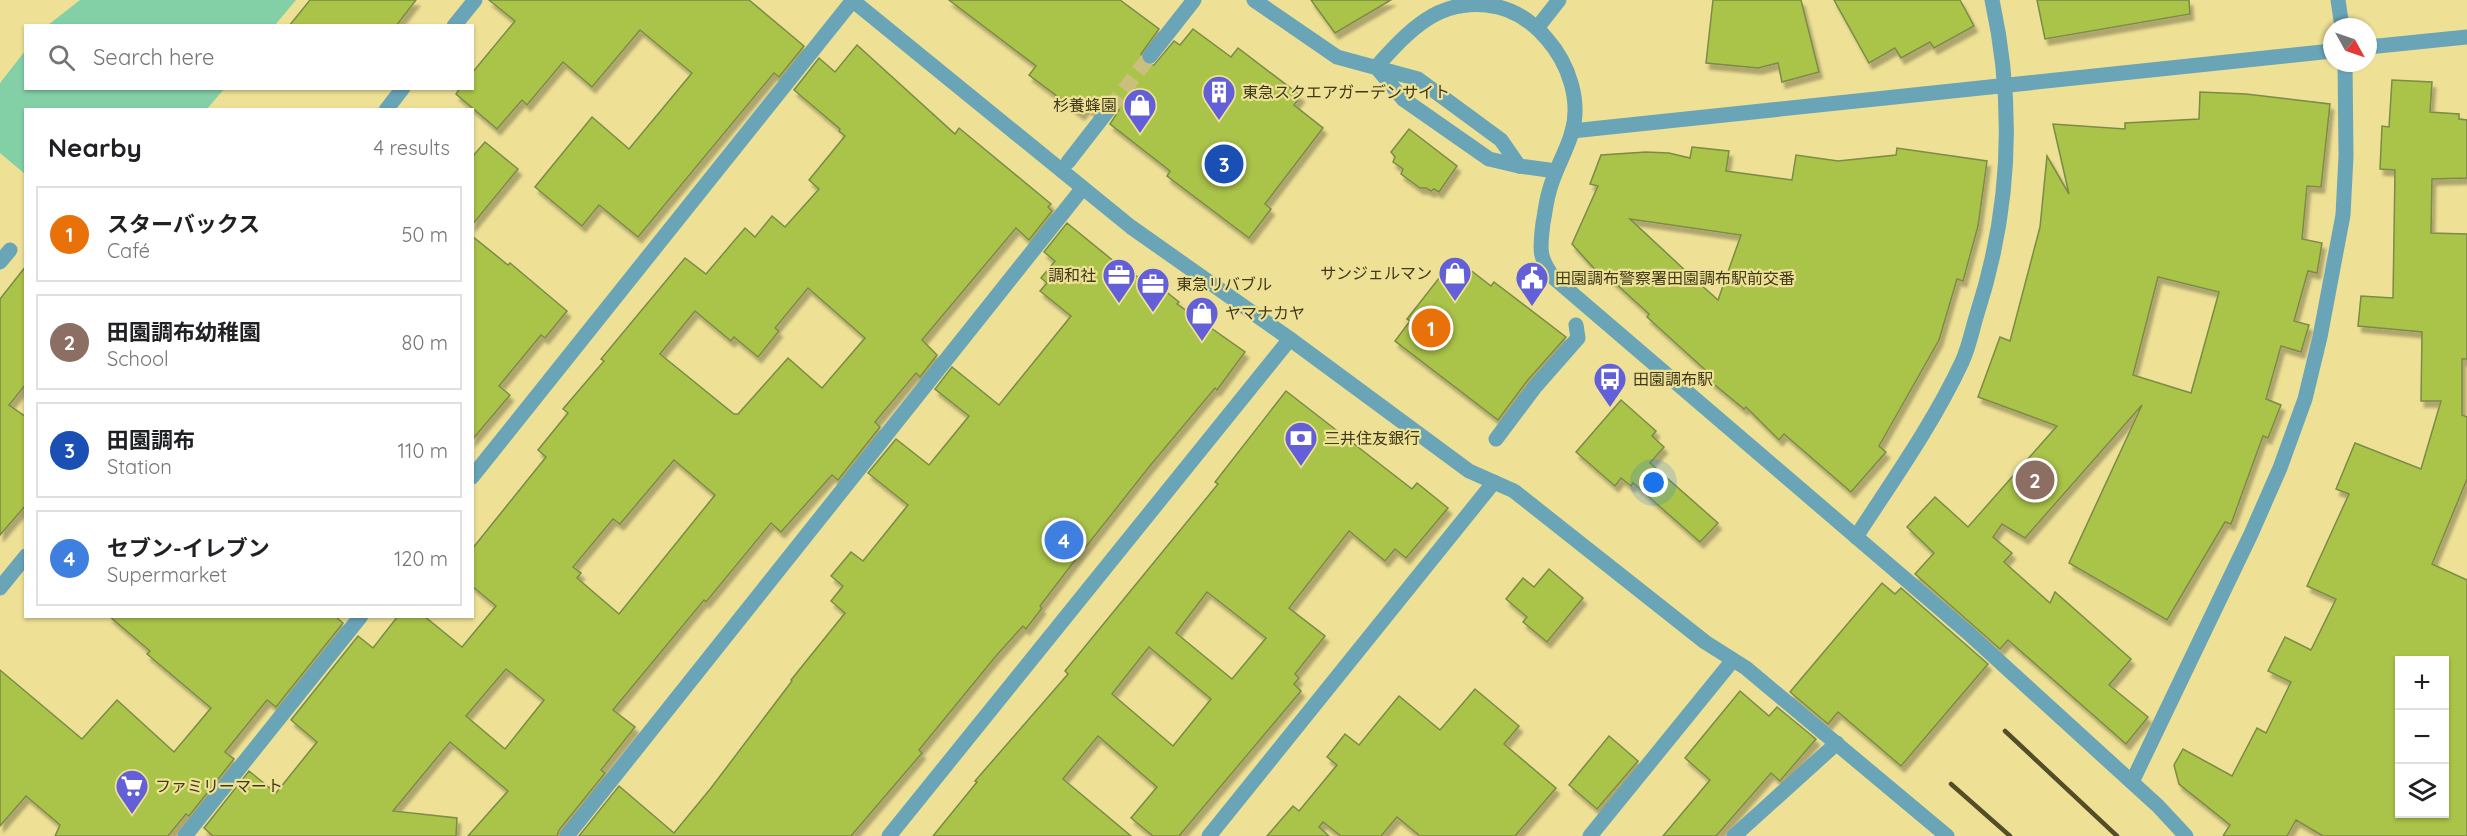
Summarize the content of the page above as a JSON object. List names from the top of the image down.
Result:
{
  "places": {
    "building": ["東急スクエアガーデンサイト"],
    "shop": ["杉養蜂園", "サンジェルマン", "ヤマナカヤ"],
    "office": ["調和社", "東急リバブル"],
    "public building": ["田園調布警察署田園調布駅前交番"],
    "bus stop": ["田園調布駅"],
    "bank": ["三井住友銀行"],
    "supermarket": ["ファミリーマート"]
  },
  "north": "bottom right",
  "page": {
    "search": "Search here",
    "heading": ["Nearby", "4 results"],
    "pins": [
      "3",
      "1",
      "2",
      "4"
    ],
    "list": [
      {
        "mark": "1",
        "name": "スターバックス",
        "note": "Café",
        "value": "50 m"
      },
      {
        "mark": "2",
        "name": "田園調布幼稚園",
        "note": "School",
        "value": "80 m"
      },
      {
        "mark": "3",
        "name": "田園調布",
        "note": "Station",
        "value": "110 m"
      },
      {
        "mark": "4",
        "name": "セブン-イレブン",
        "note": "Supermarket",
        "value": "120 m"
      }
    ],
    "map_buttons": ["+", "−"]
  }
}
